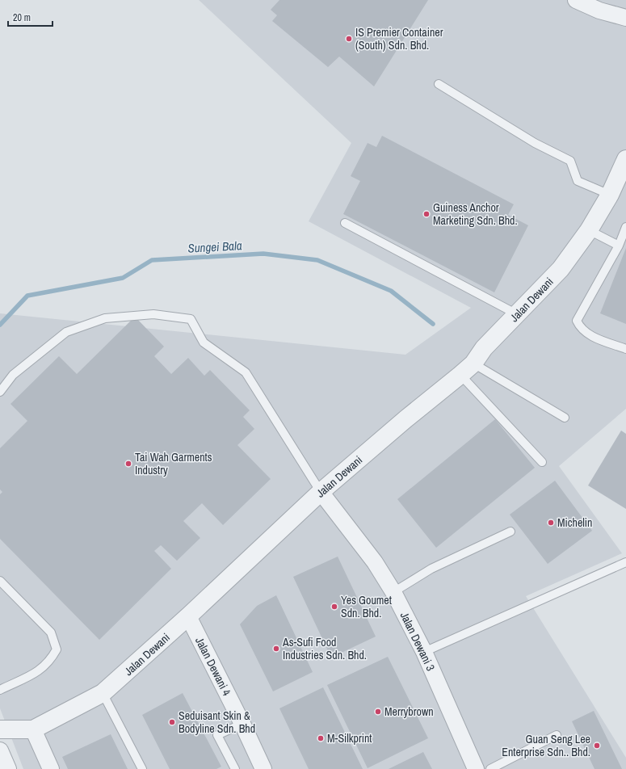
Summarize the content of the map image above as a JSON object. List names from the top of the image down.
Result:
{
  "streets": {
    "street": ["Jalan Dewani", "Jalan Dewani 3", "Jalan Dewani 4"]
  },
  "crossings": [
    ["Jalan Dewani", "Jalan Dewani 3"],
    ["Jalan Dewani", "Jalan Dewani 4"]
  ],
  "water": ["Sungei Bala"],
  "places": [
    "IS Premier Container (South) Sdn. Bhd.",
    "Guiness Anchor Marketing Sdn. Bhd.",
    "Tai Wah Garments Industry",
    "Michelin",
    "Yes Goumet Sdn. Bhd.",
    "As-Sufi Food Industries Sdn. Bhd.",
    "Merrybrown",
    "Seduisant Skin & Bodyline Sdn. Bhd",
    "M-Silkprint",
    "Guan Seng Lee Enterprise Sdn.. Bhd."
  ],
  "scale_bar": "20 m"
}
